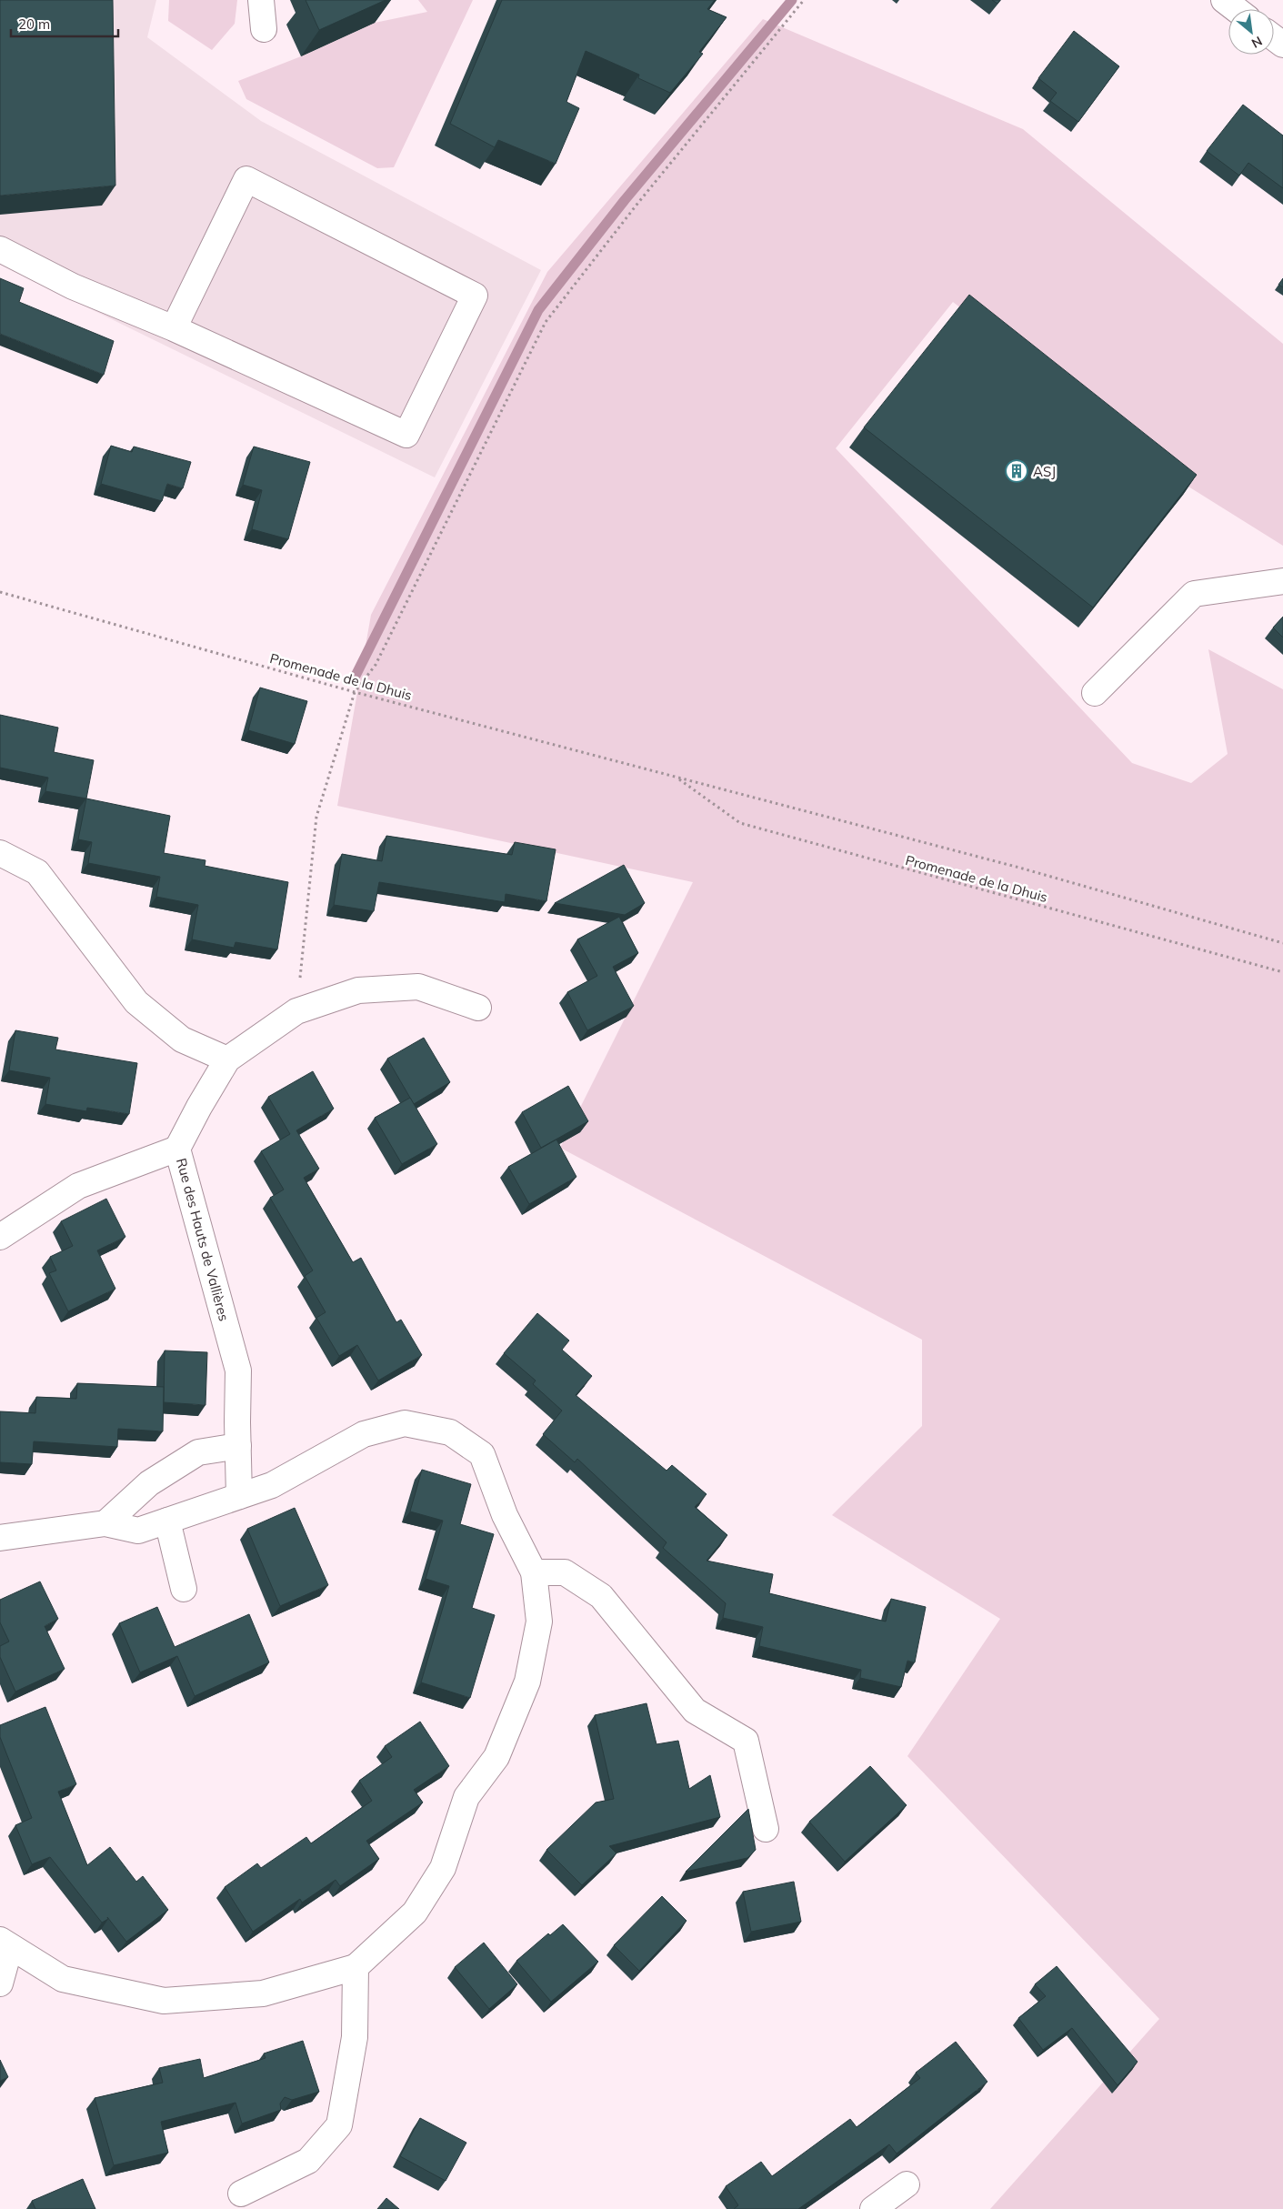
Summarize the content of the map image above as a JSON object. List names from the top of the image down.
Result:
{
  "streets": {
    "street": ["Rue des Hauts de Vallières"],
    "path": ["Promenade de la Dhuis"]
  },
  "places": {
    "building": ["ASJ"]
  },
  "scale_bar": "20 m",
  "north": "bottom right"
}
